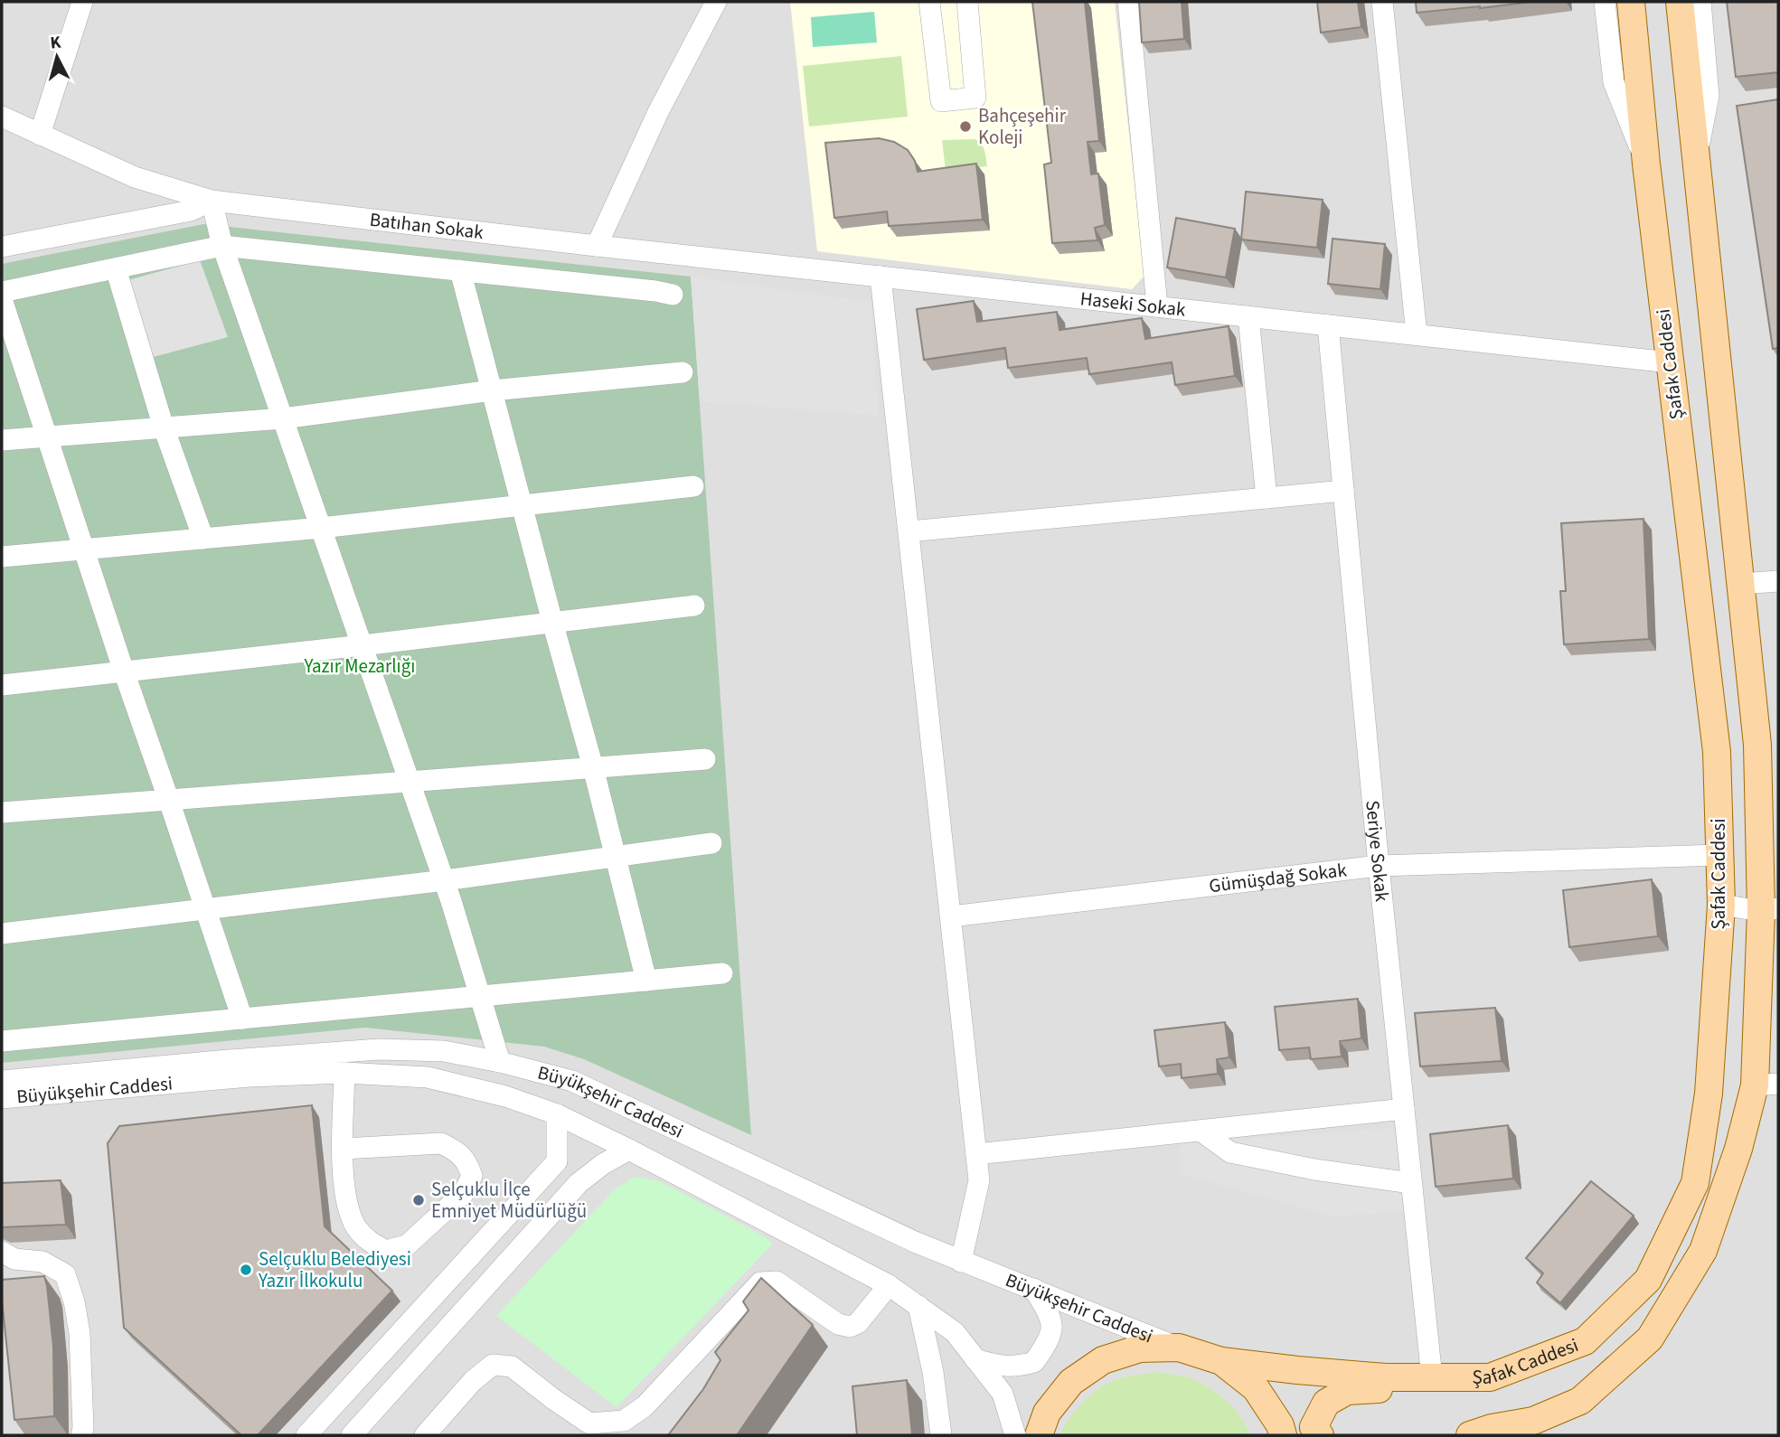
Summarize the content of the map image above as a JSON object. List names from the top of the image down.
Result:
{
  "streets": {
    "main road": ["Şafak Caddesi"],
    "street": [
      "Batıhan Sokak",
      "Haseki Sokak",
      "Seriye Sokak",
      "Gümüşdağ Sokak",
      "Büyükşehir Caddesi"
    ]
  },
  "crossings": [
    ["Batıhan Sokak", "Haseki Sokak"],
    ["Haseki Sokak", "Şafak Caddesi"],
    ["Haseki Sokak", "Seriye Sokak"],
    ["Şafak Caddesi", "Seriye Sokak"],
    ["Şafak Caddesi", "Gümüşdağ Sokak"],
    ["Seriye Sokak", "Gümüşdağ Sokak"]
  ],
  "parks": ["Yazır Mezarlığı"],
  "places": ["Bahçeşehir Koleji", "Selçuklu İlçe Emniyet Müdürlüğü", "Selçuklu Belediyesi Yazır İlkokulu"],
  "north": "top"
}
